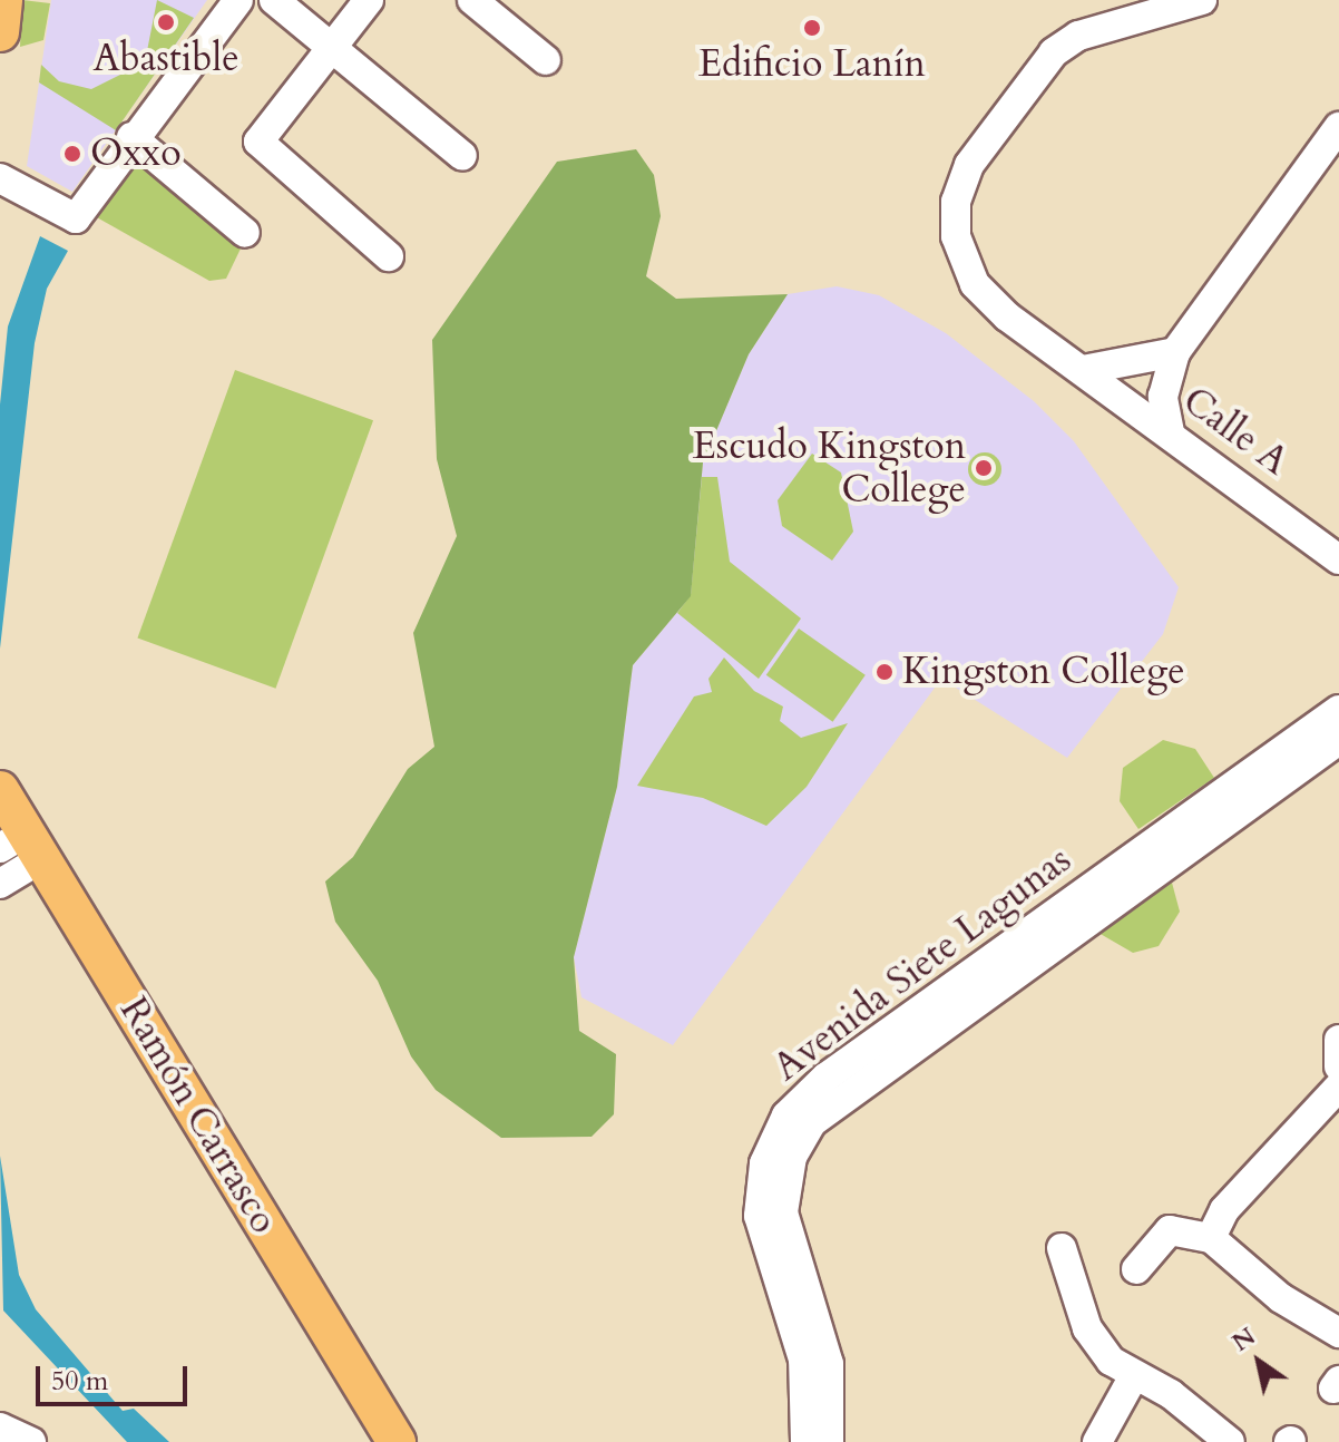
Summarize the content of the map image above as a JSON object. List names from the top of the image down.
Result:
{
  "streets": {
    "main road": ["Ramón Carrasco"],
    "street": ["Calle A", "Avenida Siete Lagunas"]
  },
  "places": [
    "Abastible",
    "Edificio Lanín",
    "Oxxo",
    "Escudo Kingston College",
    "Kingston College"
  ],
  "scale_bar": "50 m",
  "north": "top left"
}
